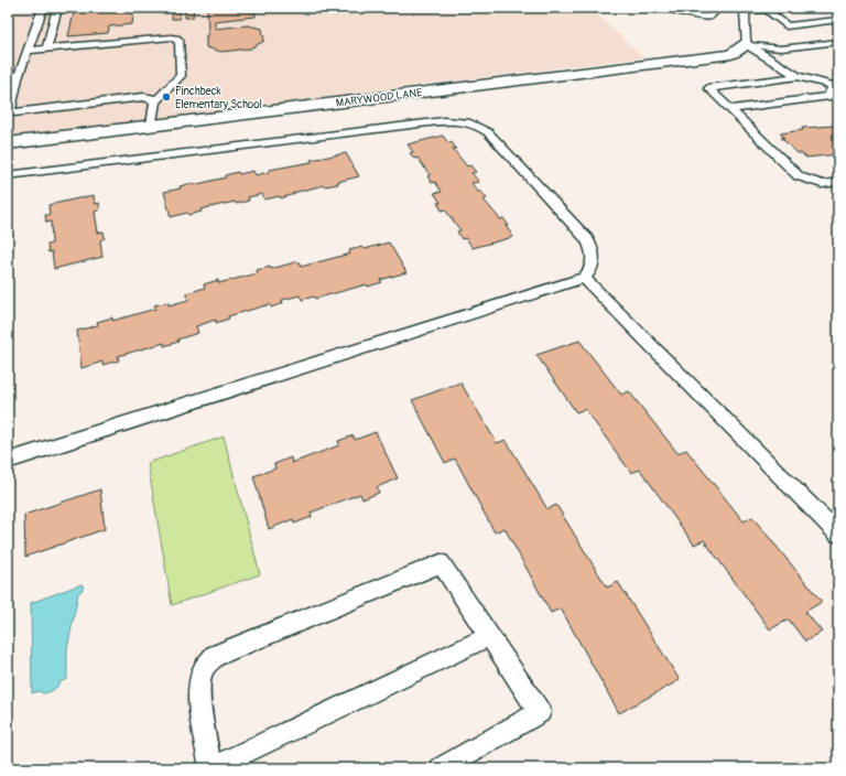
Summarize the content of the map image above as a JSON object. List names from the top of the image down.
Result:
{
  "streets": {
    "street": ["MARYWOOD LANE"]
  },
  "places": ["Pinchbeck Elementary School"]
}
